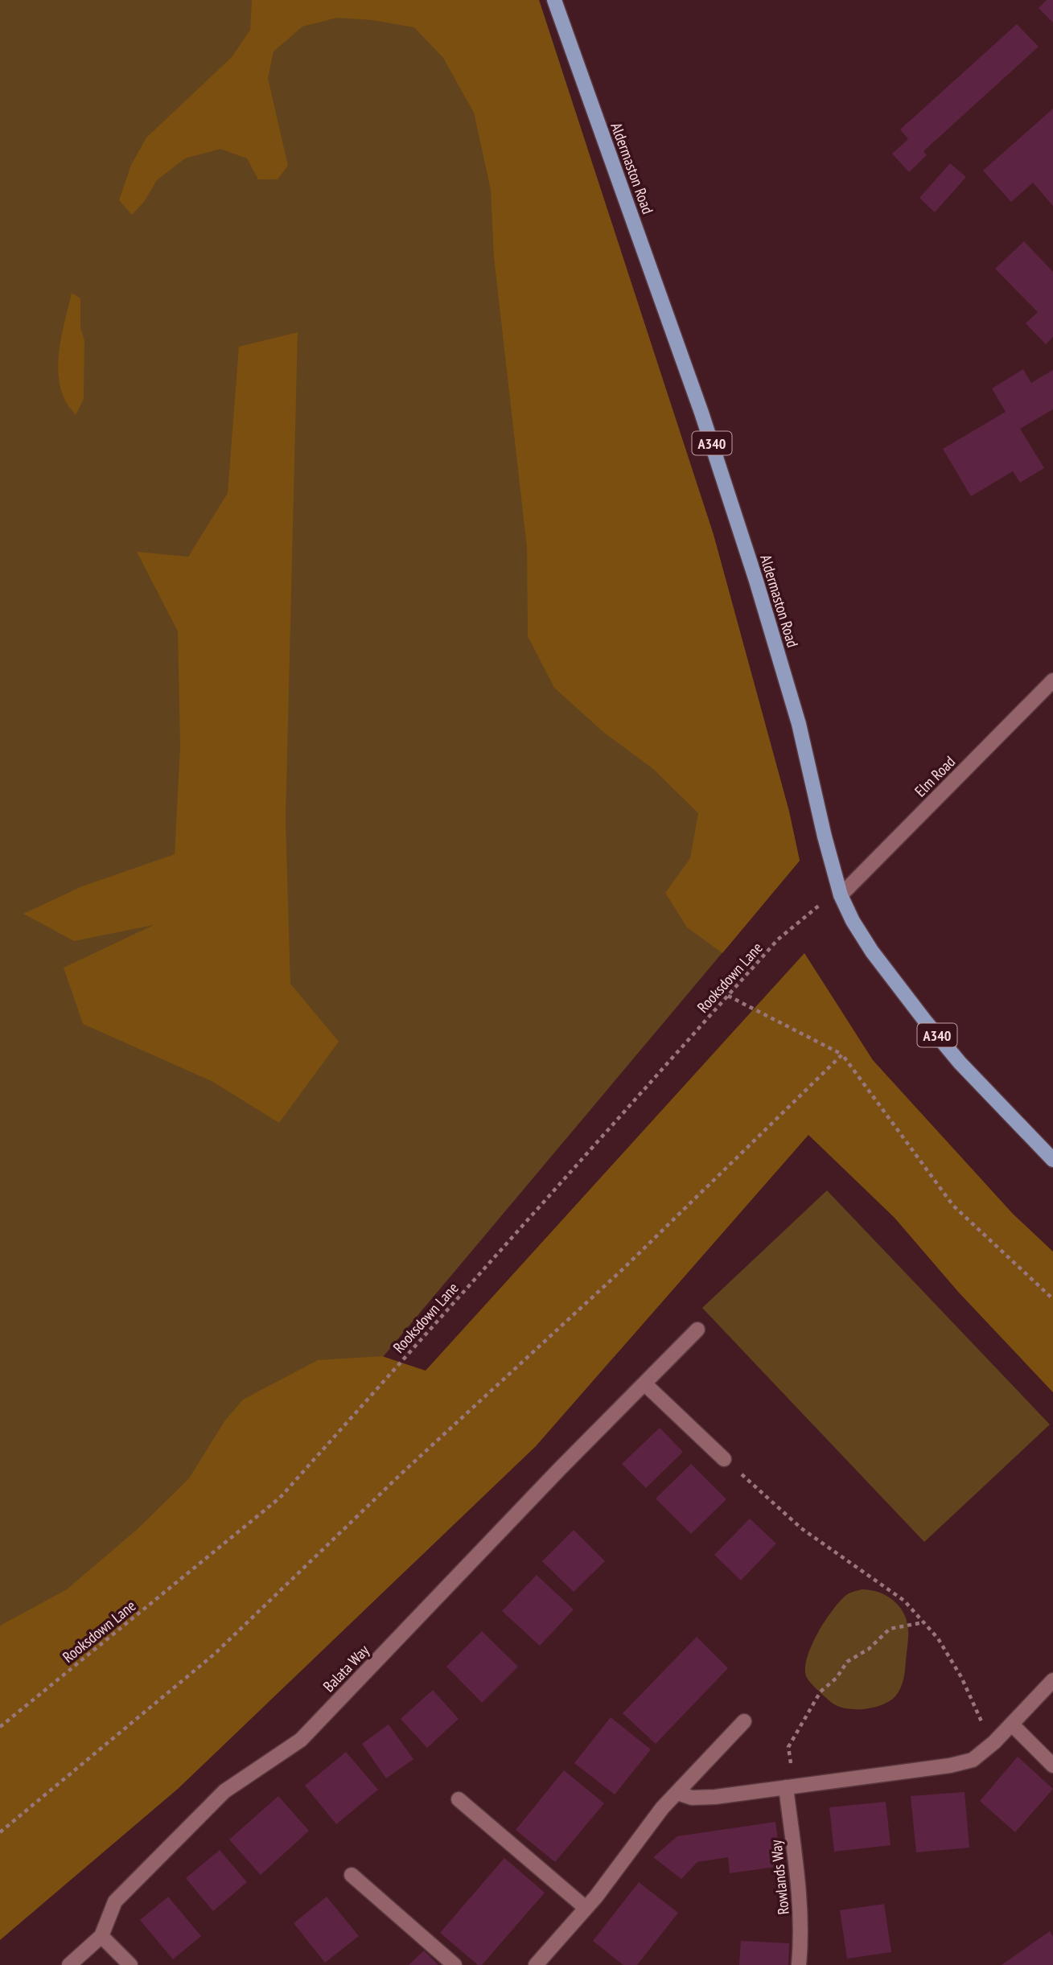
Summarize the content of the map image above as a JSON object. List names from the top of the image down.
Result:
{
  "streets": {
    "main road": ["Aldermaston Road", "A340"],
    "street": ["Elm Road", "Balata Way", "Rowlands Way"],
    "path": ["Rooksdown Lane"]
  },
  "crossings": [
    ["Aldermaston Road", "Elm Road"],
    ["Aldermaston Road", "Rooksdown Lane"],
    ["Elm Road", "Rooksdown Lane"]
  ]
}
